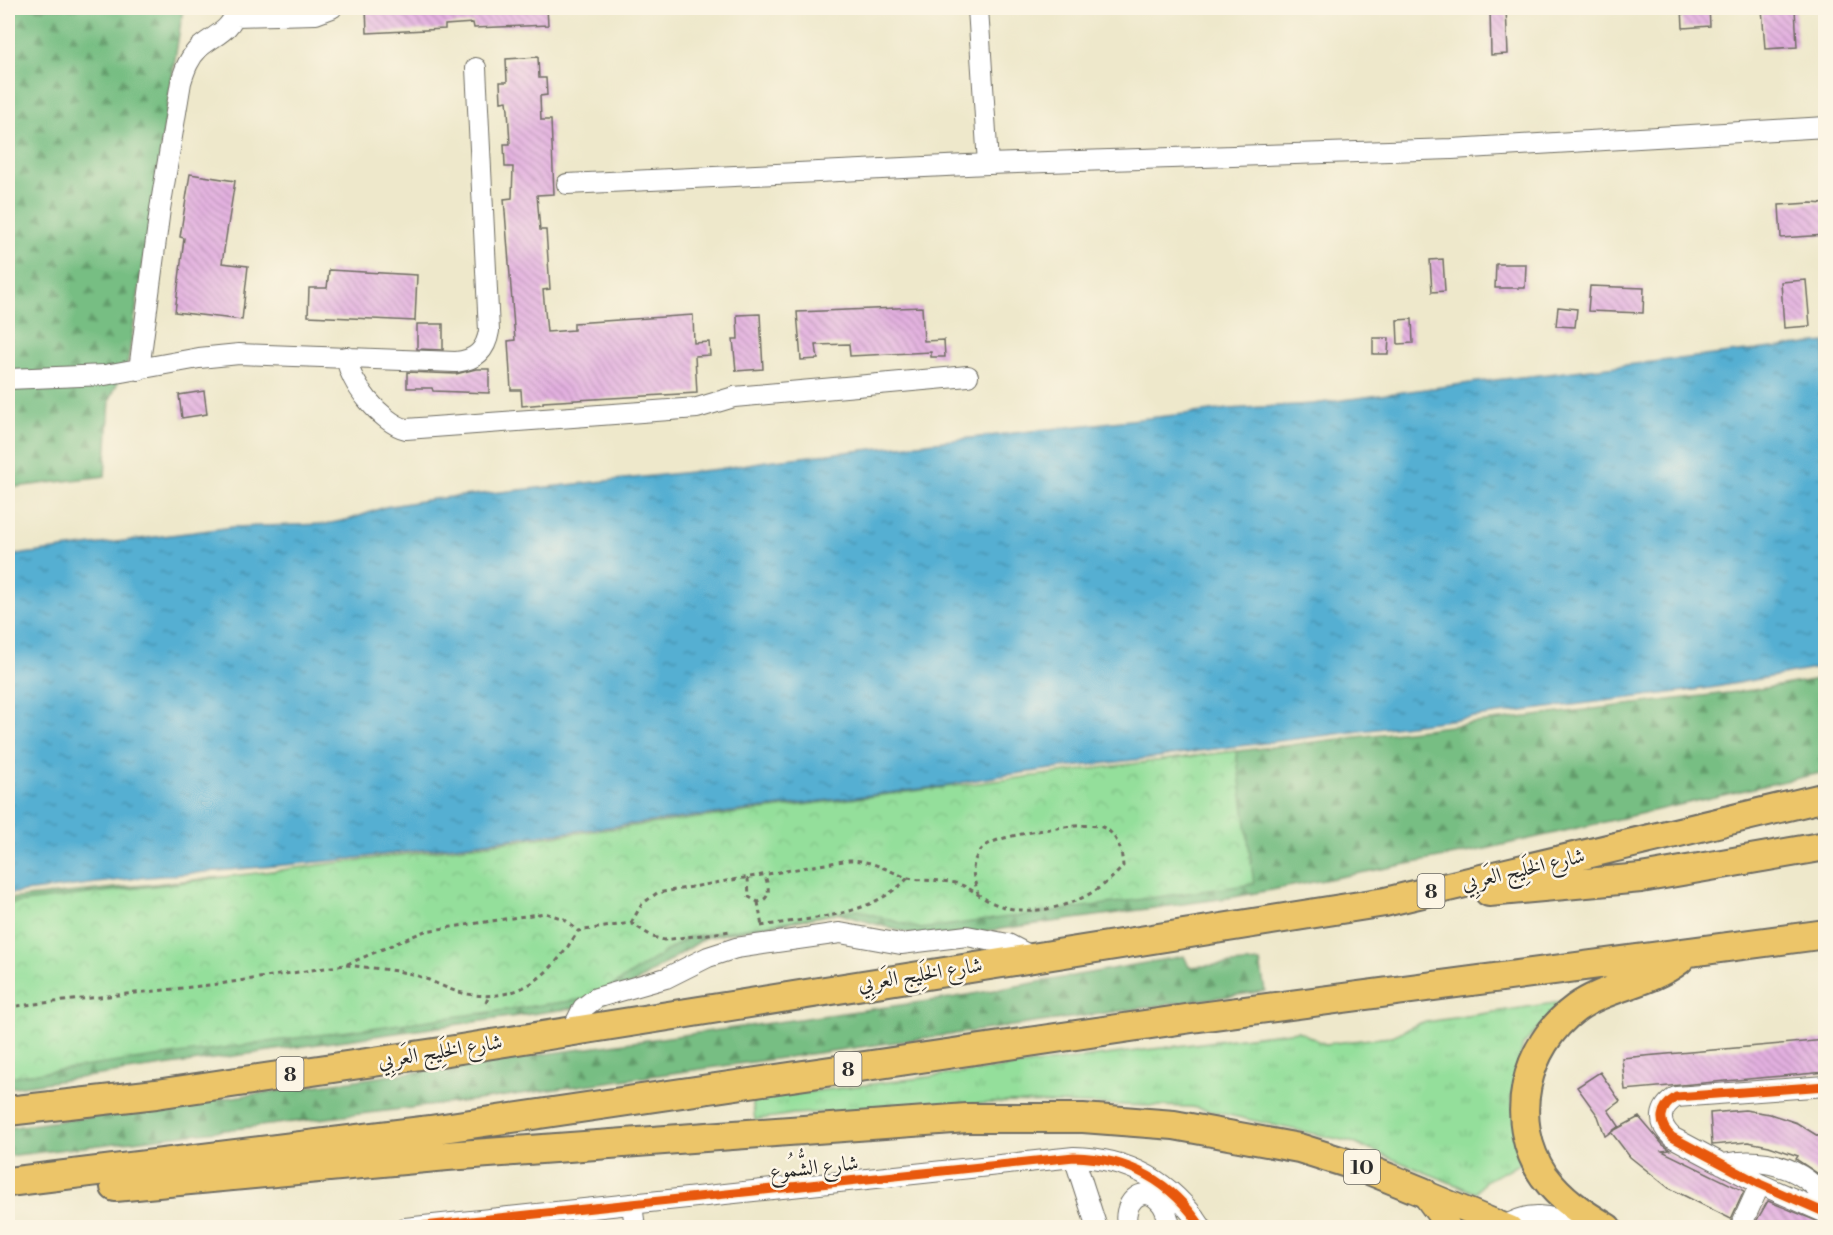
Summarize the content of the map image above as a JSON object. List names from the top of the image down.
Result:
{
  "streets": {
    "highway": ["شارع الخَلِيج العَربِي", "8", "10"],
    "street": ["شارع الشُّمُوع"]
  }
}
